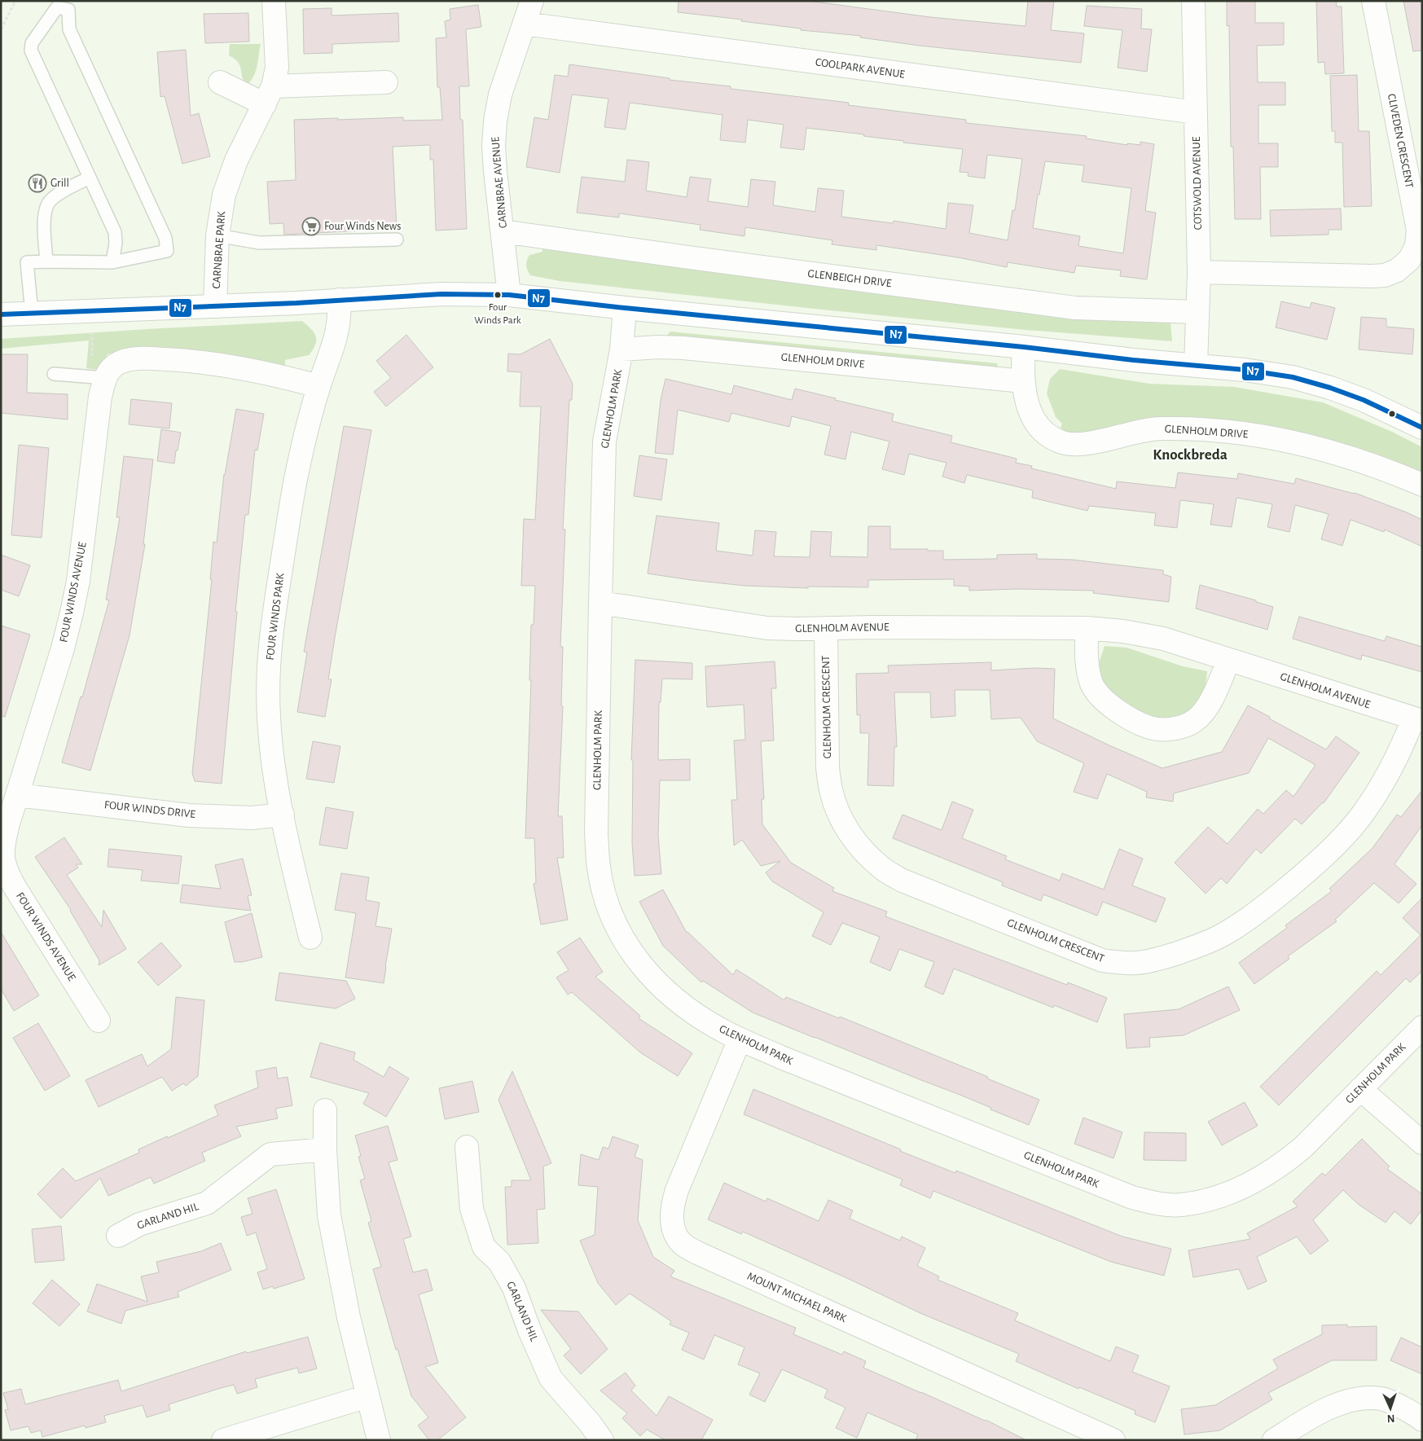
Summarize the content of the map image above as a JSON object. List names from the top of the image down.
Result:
{
  "streets": {
    "street": [
      "COOLPARK AVENUE",
      "CLIVEDEN CRESCENT",
      "CARNBRAE AVENUE",
      "COTSWOLD AVENUE",
      "CARNBRAE PARK",
      "GLENBEIGH DRIVE",
      "GLENHOLM DRIVE",
      "GLENHOLM PARK",
      "FOUR WINDS AVENUE",
      "FOUR WINDS PARK",
      "GLENHOLM AVENUE",
      "GLENHOLM CRESCENT",
      "FOUR WINDS DRIVE",
      "GARLAND HIL",
      "MOUNT MICHAEL PARK"
    ]
  },
  "crossings": [
    ["COOLPARK AVENUE", "CARNBRAE AVENUE"],
    ["COOLPARK AVENUE", "COTSWOLD AVENUE"],
    ["CLIVEDEN CRESCENT", "COTSWOLD AVENUE"],
    ["CARNBRAE AVENUE", "GLENBEIGH DRIVE"],
    ["COTSWOLD AVENUE", "GLENBEIGH DRIVE"],
    ["GLENHOLM DRIVE", "GLENHOLM PARK"],
    ["GLENHOLM PARK", "GLENHOLM AVENUE"],
    ["GLENHOLM PARK", "MOUNT MICHAEL PARK"],
    ["FOUR WINDS AVENUE", "FOUR WINDS PARK"],
    ["FOUR WINDS AVENUE", "FOUR WINDS DRIVE"],
    ["FOUR WINDS PARK", "FOUR WINDS DRIVE"],
    ["GLENHOLM AVENUE", "GLENHOLM CRESCENT"]
  ],
  "districts": ["Knockbreda"],
  "places": {
    "restaurant": ["Grill"],
    "supermarket": ["Four Winds News"],
    "other": ["Four Winds Park"]
  },
  "lines": ["transit line N7"],
  "north": "bottom"
}
